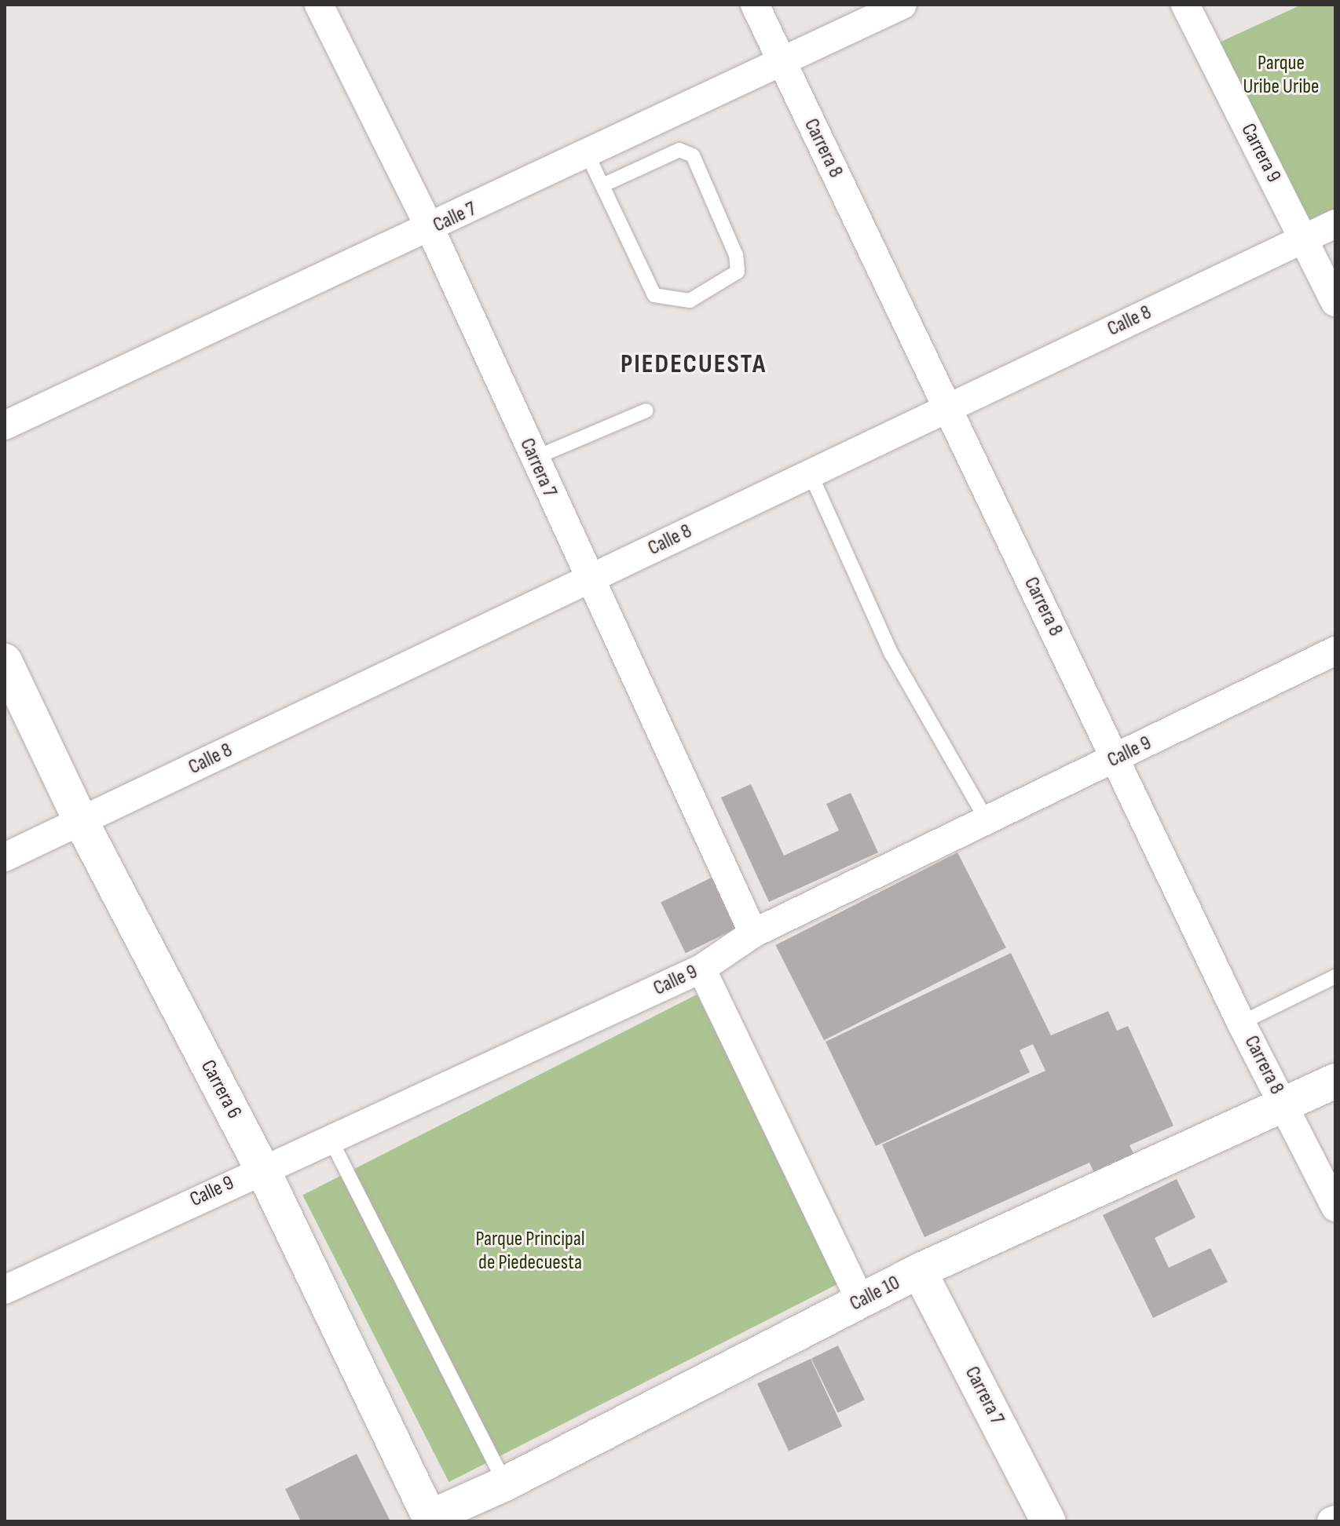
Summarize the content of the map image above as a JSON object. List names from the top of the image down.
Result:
{
  "streets": {
    "street": [
      "Carrera 8",
      "Carrera 9",
      "Calle 7",
      "Calle 8",
      "Carrera 7",
      "Calle 9",
      "Carrera 6",
      "Calle 10"
    ]
  },
  "crossings": [
    ["Carrera 8", "Calle 7"],
    ["Carrera 8", "Calle 8"],
    ["Carrera 8", "Calle 9"],
    ["Carrera 8", "Calle 10"],
    ["Carrera 9", "Calle 8"],
    ["Calle 7", "Carrera 7"],
    ["Calle 8", "Carrera 7"],
    ["Calle 8", "Carrera 6"],
    ["Carrera 7", "Calle 9"],
    ["Carrera 7", "Calle 10"],
    ["Calle 9", "Carrera 6"],
    ["Carrera 6", "Calle 10"]
  ],
  "districts": ["PIEDECUESTA"],
  "parks": ["Parque Uribe Uribe", "Parque Principal de Piedecuesta"]
}
